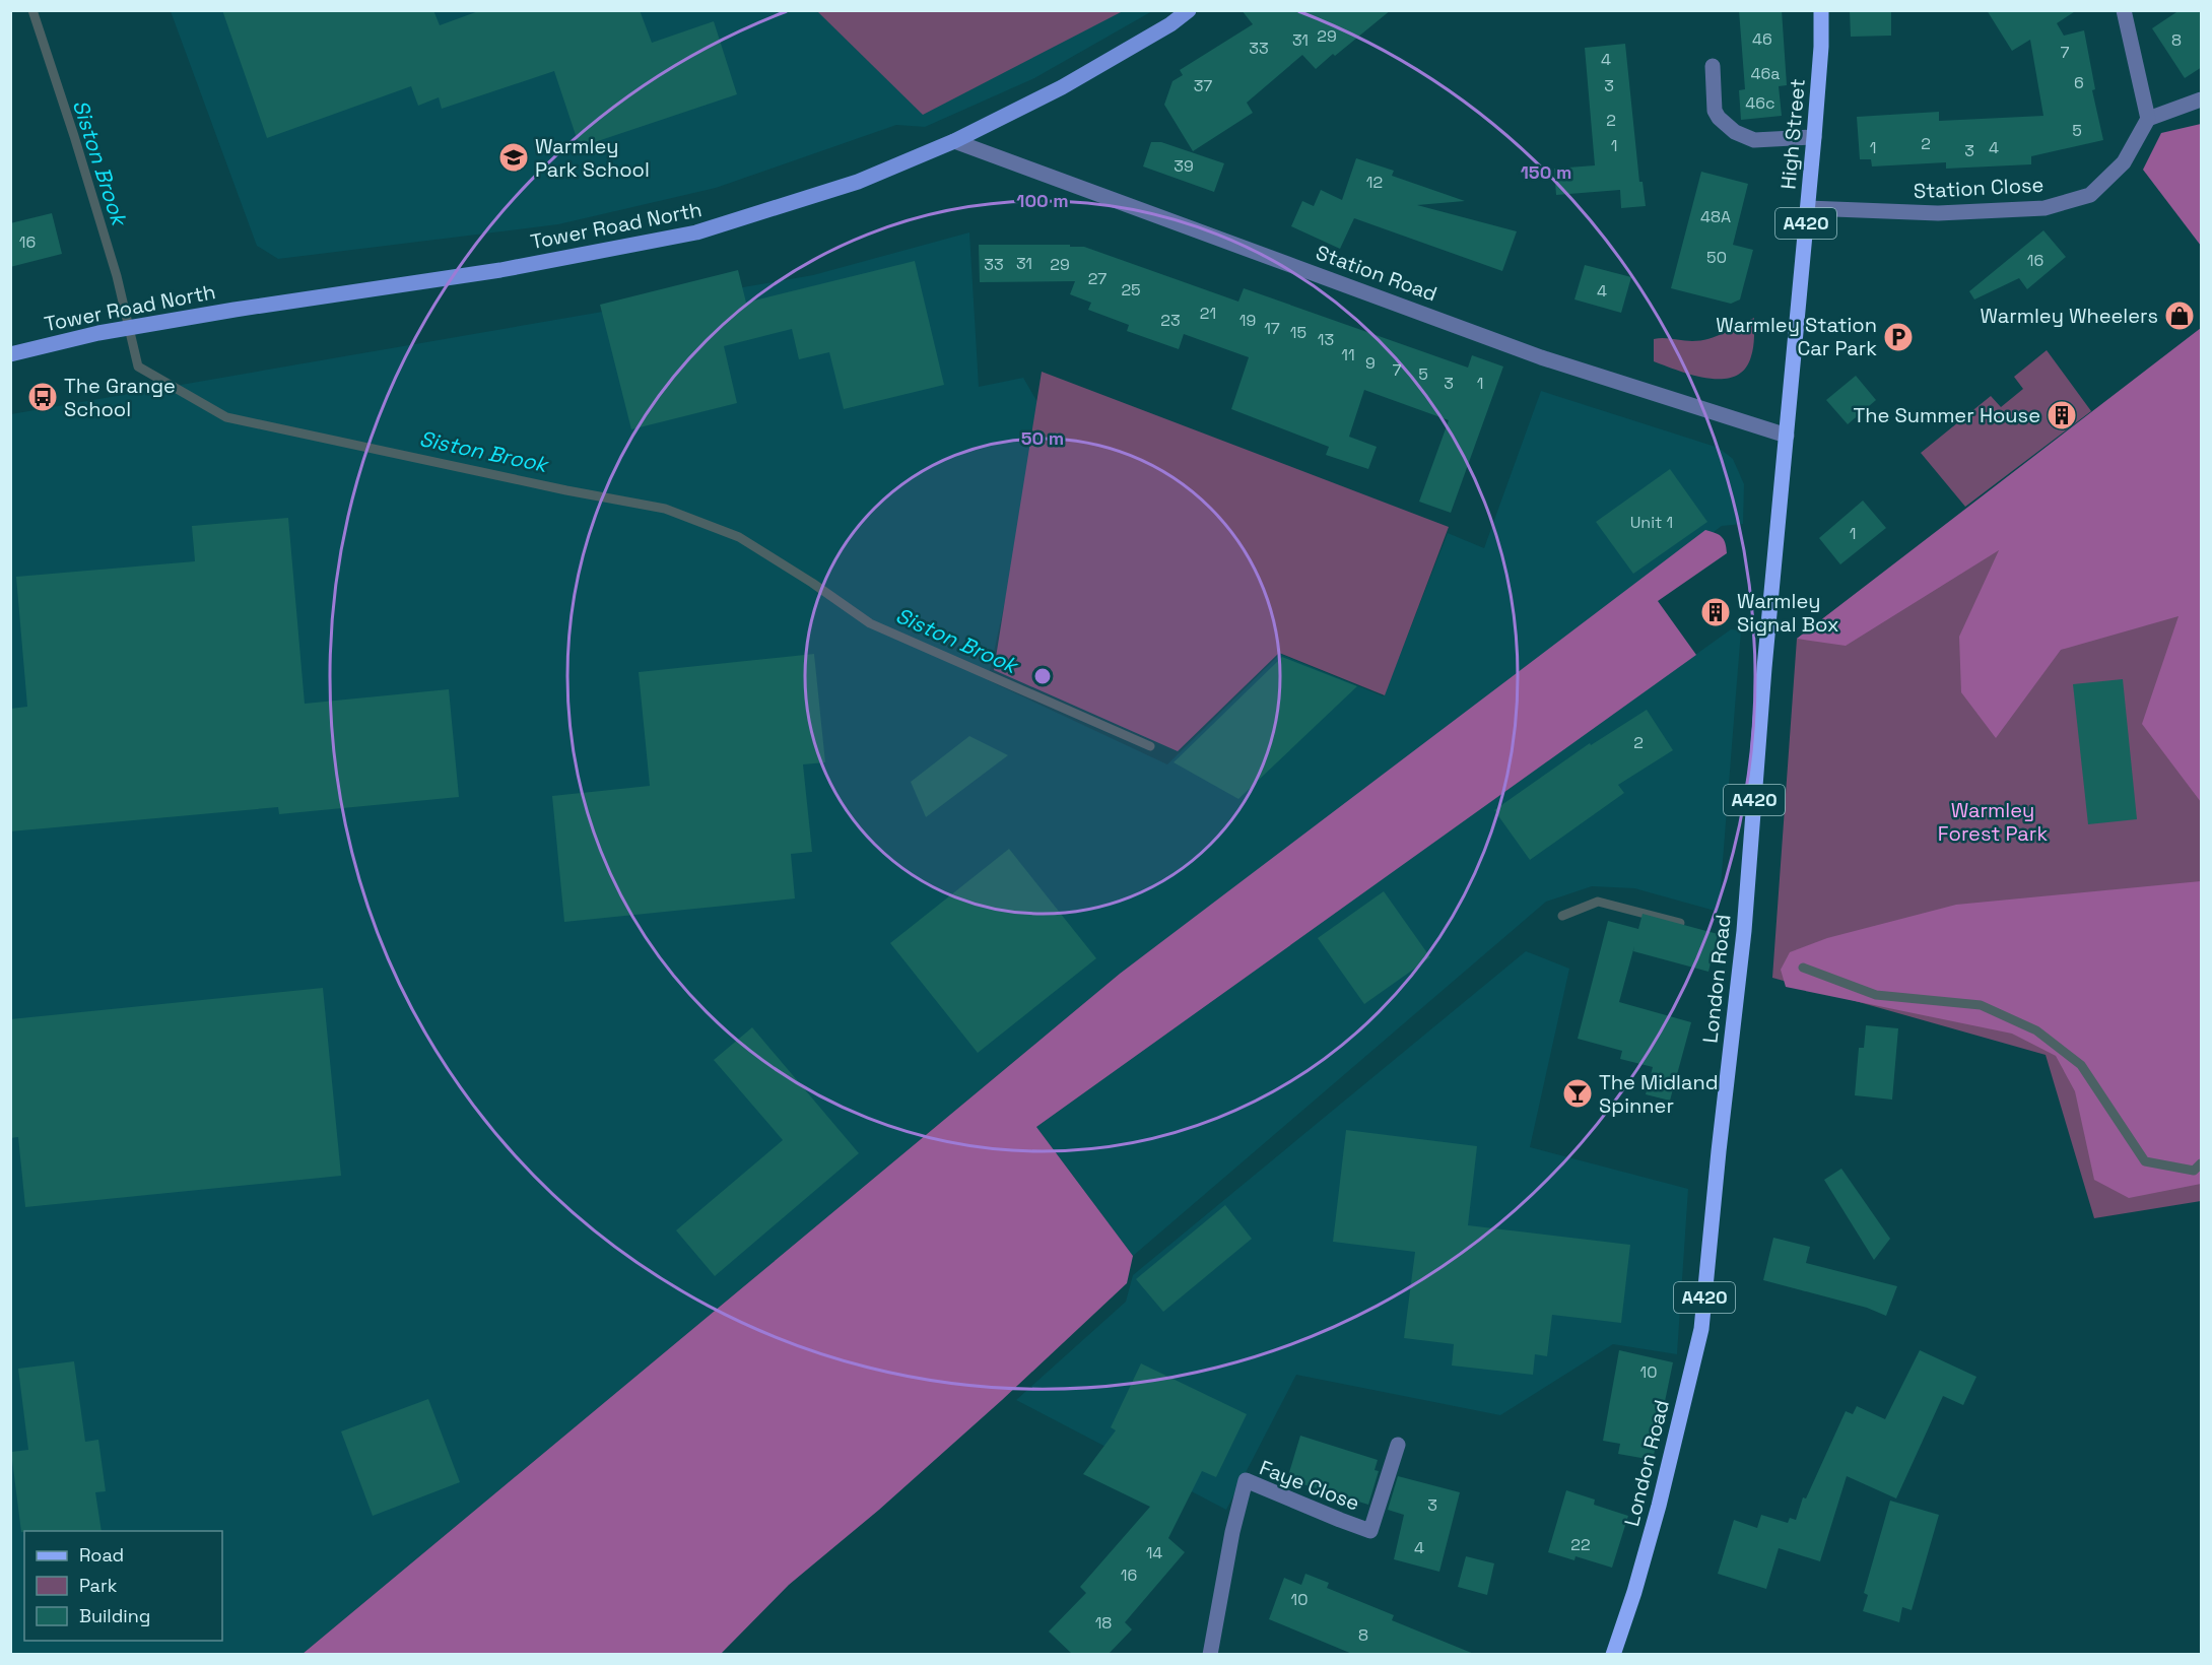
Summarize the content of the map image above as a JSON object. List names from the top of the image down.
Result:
{
  "streets": {
    "main road": ["High Street", "A420", "London Road"],
    "street": [
      "Station Close",
      "Tower Road North",
      "Station Road",
      "Faye Close"
    ]
  },
  "crossings": [
    ["High Street", "Station Close"],
    ["High Street", "Station Road"],
    ["High Street", "London Road"],
    ["Tower Road North", "Station Road"]
  ],
  "water": ["Siston Brook"],
  "parks": ["Warmley Forest Park"],
  "places": {
    "school or university": ["Warmley Park School"],
    "shop": ["Warmley Wheelers"],
    "parking": ["Warmley Station Car Park"],
    "bus stop": ["The Grange School"],
    "building": ["The Summer House", "Warmley Signal Box"],
    "bar": ["The Midland Spinner"]
  },
  "house_numbers": [
    "29",
    "46",
    "31",
    "8",
    "33",
    "7",
    "4",
    "46a",
    "6",
    "37",
    "3",
    "46c",
    "2",
    "5",
    "2",
    "1",
    "1",
    "4",
    "3",
    "39",
    "12",
    "48A",
    "16",
    "50",
    "16",
    "31",
    "33",
    "29",
    "27",
    "25",
    "4",
    "21",
    "23",
    "19",
    "17",
    "15",
    "13",
    "11",
    "9",
    "7",
    "5",
    "3",
    "1",
    "Unit 1",
    "1",
    "2",
    "10",
    "3",
    "22",
    "4",
    "14",
    "16",
    "10",
    "18",
    "8"
  ],
  "legend": ["Road", "Park", "Building"],
  "rings": ["150 m", "100 m", "50 m"]
}
